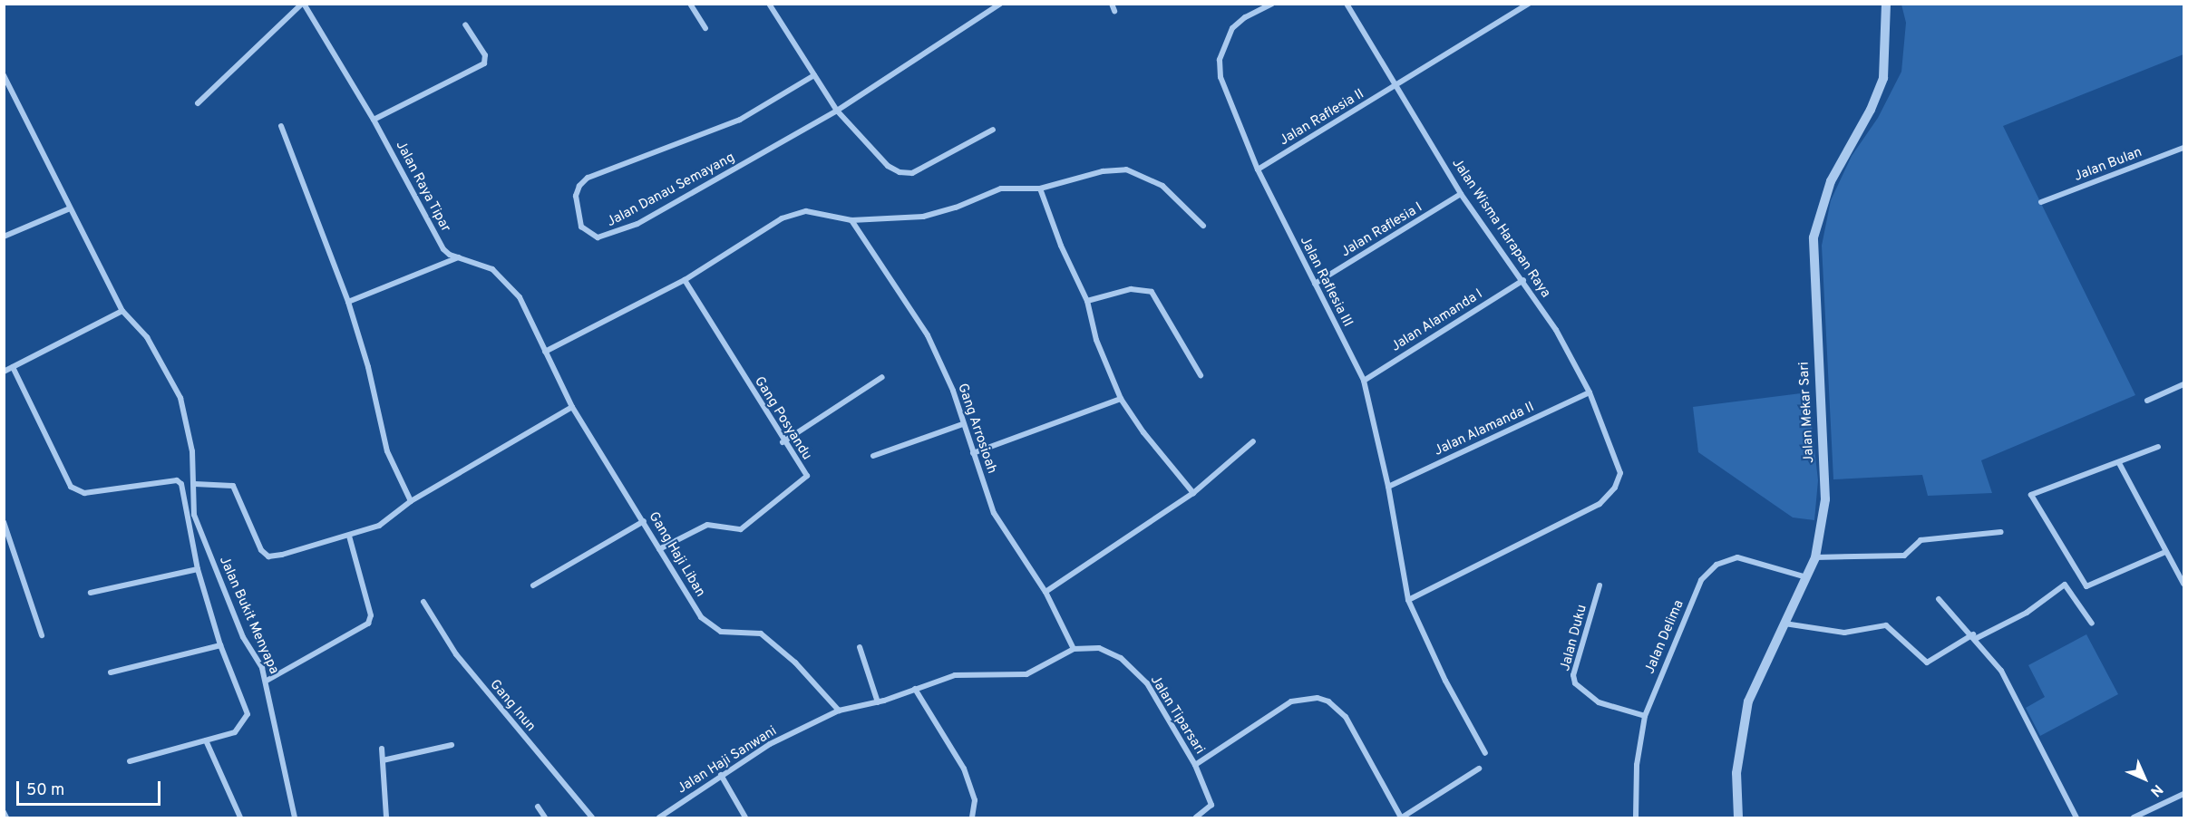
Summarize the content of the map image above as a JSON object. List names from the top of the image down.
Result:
{
  "streets": {
    "street": [
      "Jalan Raflesia II",
      "Jalan Bulan",
      "Jalan Raya Tipar",
      "Jalan Danau Semayang",
      "Jalan Wisma Harapan Raya",
      "Jalan Raflesia I",
      "Jalan Raflesia III",
      "Jalan Alamanda I",
      "Jalan Mekar Sari",
      "Gang Posyandu",
      "Gang Arrosioah",
      "Jalan Alamanda II",
      "Gang Haji Liban",
      "Jalan Bukit Menyapa",
      "Jalan Delima",
      "Jalan Duku",
      "Gang Inun",
      "Jalan Tiparsari",
      "Jalan Haji Sanwani"
    ]
  },
  "crossings": [
    ["Jalan Raflesia II", "Jalan Wisma Harapan Raya"],
    ["Jalan Raflesia II", "Jalan Raflesia III"],
    ["Jalan Raya Tipar", "Gang Haji Liban"],
    ["Jalan Wisma Harapan Raya", "Jalan Raflesia I"],
    ["Jalan Wisma Harapan Raya", "Jalan Raflesia III"],
    ["Jalan Wisma Harapan Raya", "Jalan Alamanda I"],
    ["Jalan Wisma Harapan Raya", "Jalan Alamanda II"],
    ["Jalan Raflesia I", "Jalan Raflesia III"],
    ["Jalan Raflesia III", "Jalan Alamanda I"],
    ["Jalan Raflesia III", "Jalan Alamanda II"],
    ["Jalan Mekar Sari", "Jalan Delima"],
    ["Gang Posyandu", "Gang Haji Liban"],
    ["Gang Arrosioah", "Jalan Tiparsari"],
    ["Gang Haji Liban", "Jalan Tiparsari"],
    ["Gang Haji Liban", "Jalan Haji Sanwani"],
    ["Jalan Delima", "Jalan Duku"],
    ["Jalan Tiparsari", "Jalan Haji Sanwani"]
  ],
  "scale_bar": "50 m",
  "north": "bottom right"
}
